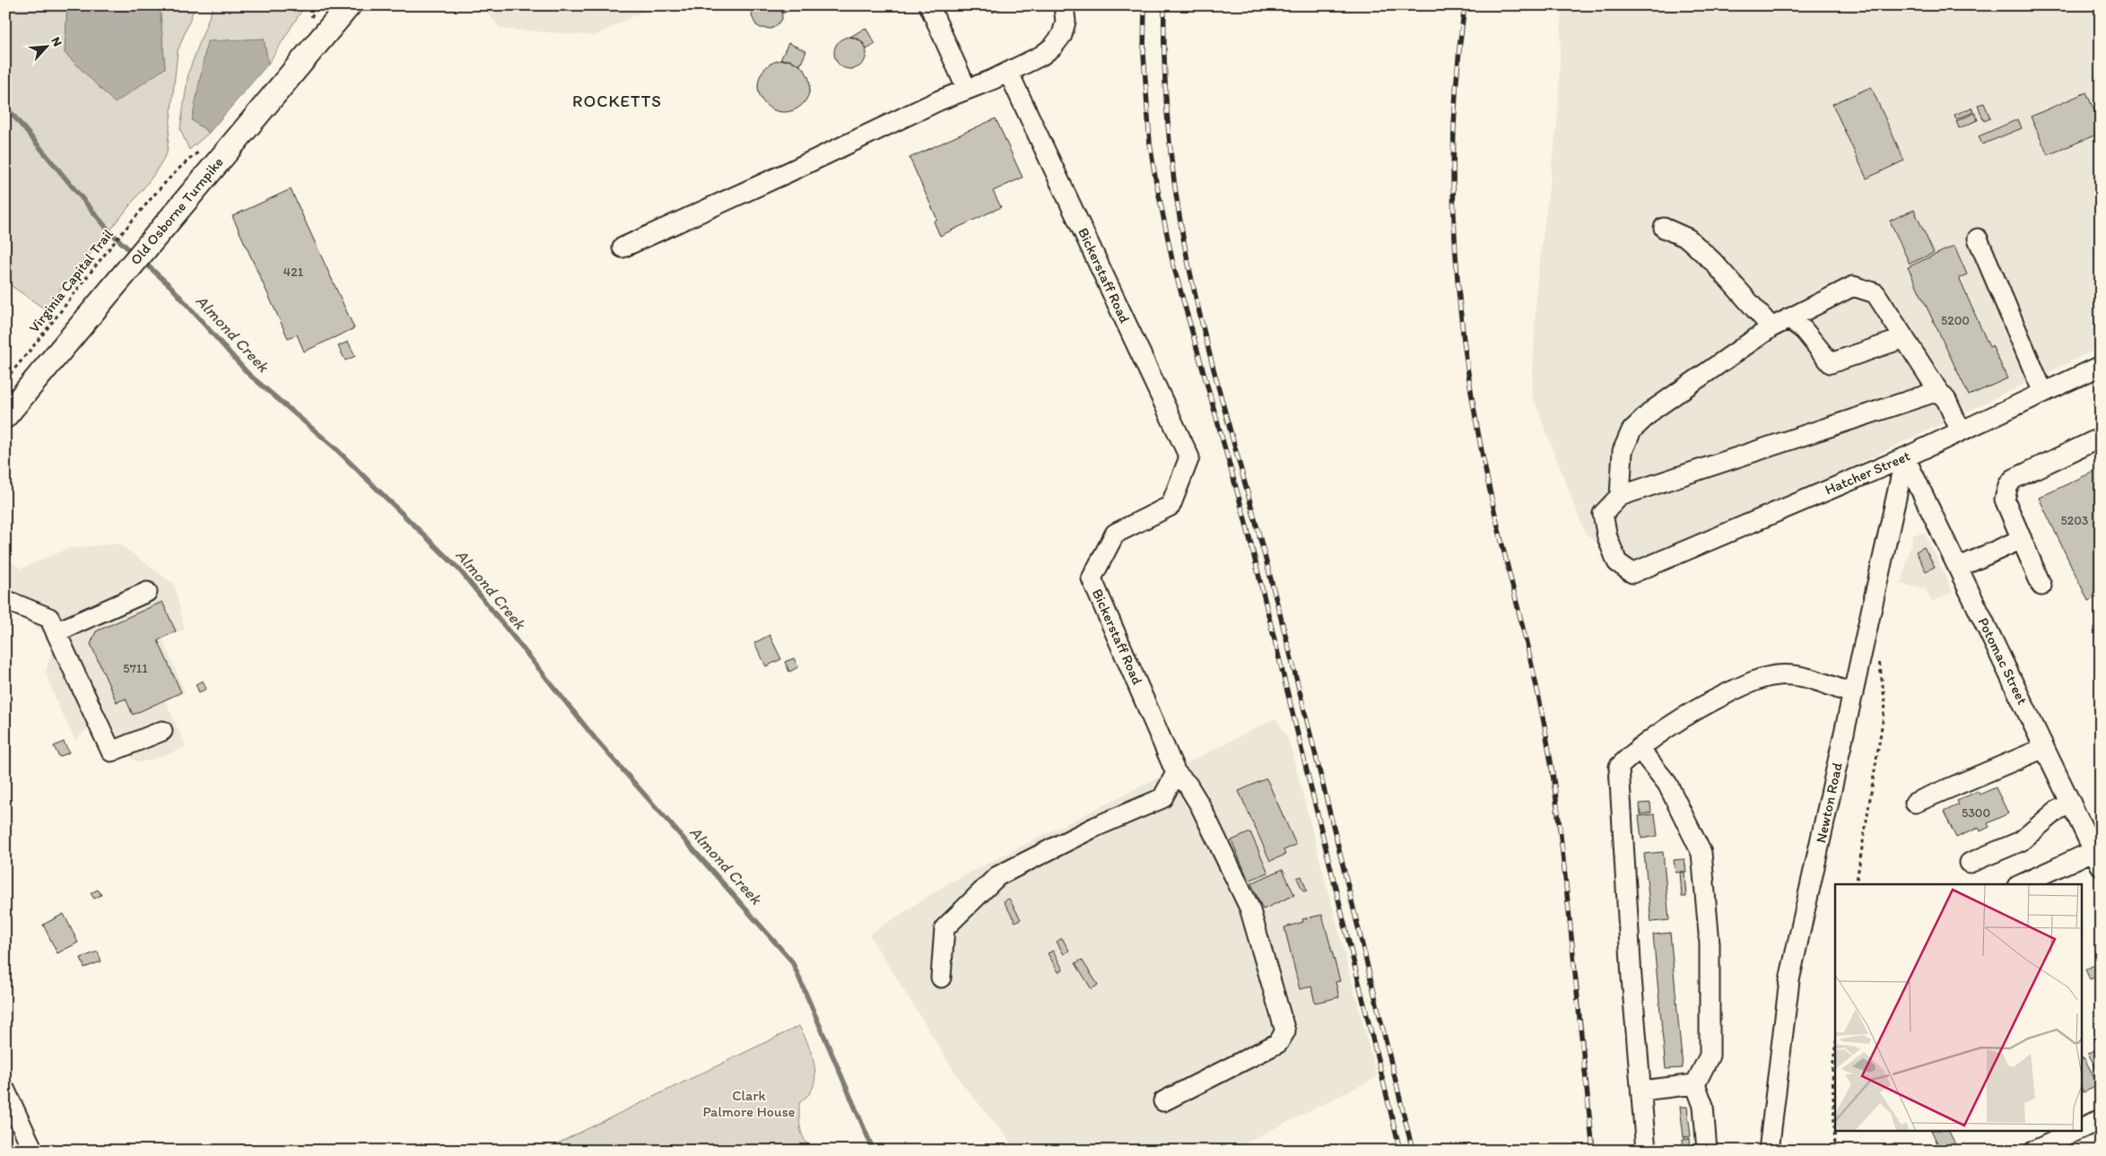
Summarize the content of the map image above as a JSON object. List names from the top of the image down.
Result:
{
  "streets": {
    "main road": ["Old Osborne Turnpike"],
    "street": [
      "Bickerstaff Road",
      "Hatcher Street",
      "Potomac Street",
      "Newton Road"
    ],
    "path": ["Virginia Capital Trail"]
  },
  "crossings": [
    ["Hatcher Street", "Potomac Street"],
    ["Hatcher Street", "Newton Road"],
    ["Potomac Street", "Newton Road"]
  ],
  "districts": ["ROCKETTS"],
  "water": ["Almond Creek"],
  "parks": ["Clark Palmore House"],
  "house_numbers": [
    "421",
    "5200",
    "5203",
    "5711",
    "5300"
  ],
  "north": "top right"
}
